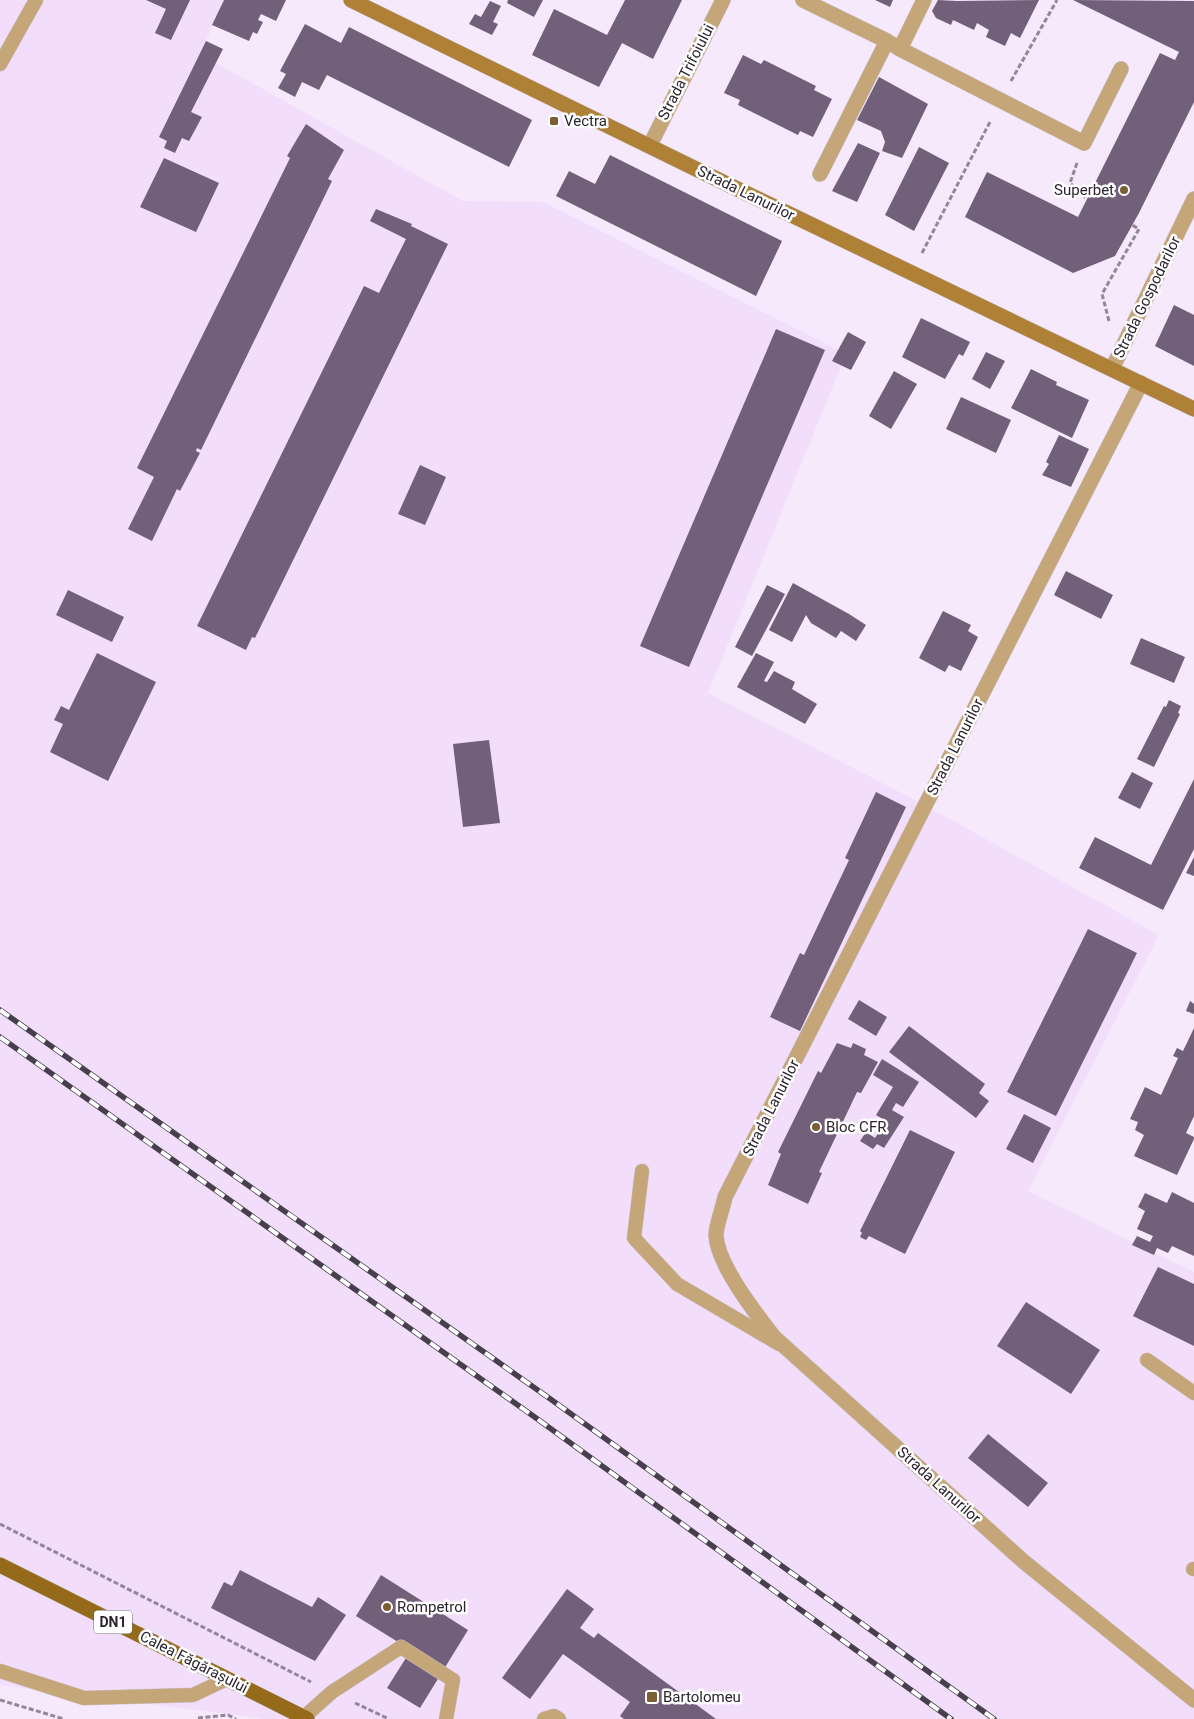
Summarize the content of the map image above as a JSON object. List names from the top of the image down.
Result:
{
  "streets": {
    "main road": ["DN1", "Calea Făgărașului"],
    "street": ["Strada Trifoiului", "Strada Lanurilor", "Strada Gospodarilor"]
  },
  "crossings": [
    ["Strada Trifoiului", "Strada Lanurilor"],
    ["Strada Lanurilor", "Strada Gospodarilor"]
  ],
  "places": {
    "transit": ["Vectra", "Bartolomeu"],
    "other": ["Superbet", "Bloc CFR", "Rompetrol"]
  }
}
